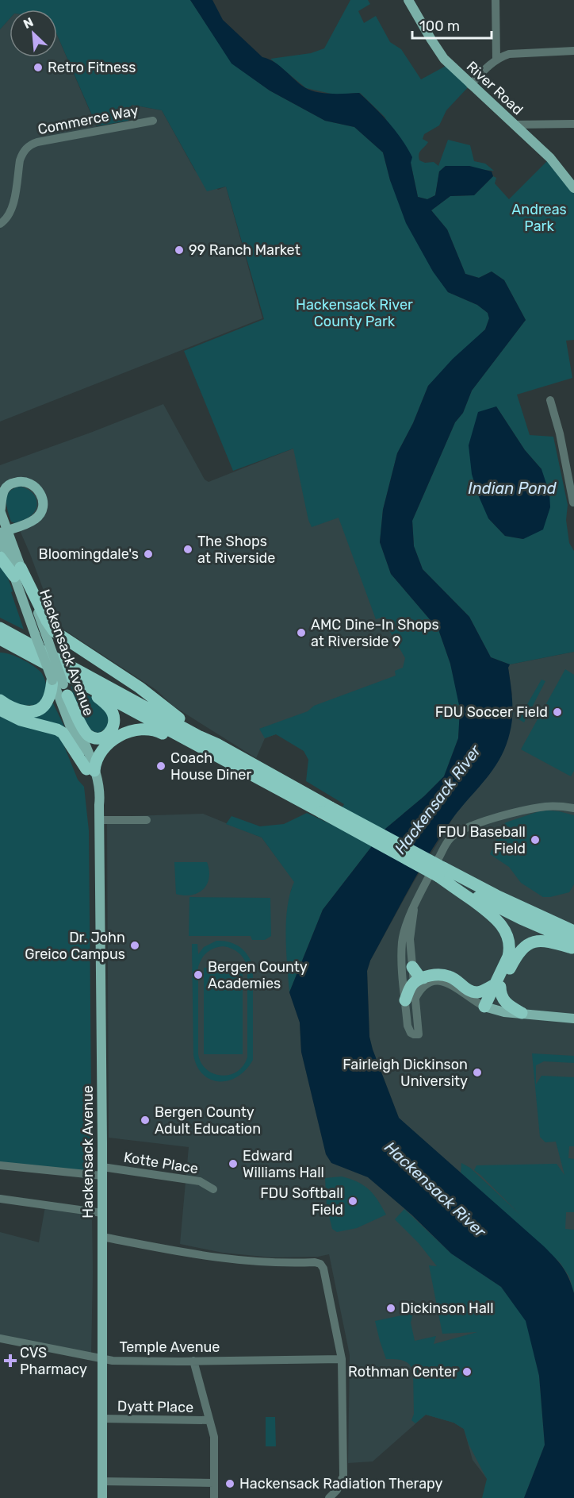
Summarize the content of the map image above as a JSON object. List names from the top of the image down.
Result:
{
  "streets": {
    "main road": ["River Road", "Hackensack Avenue"],
    "street": [
      "Commerce Way",
      "Kotte Place",
      "Temple Avenue",
      "Dyatt Place"
    ]
  },
  "crossings": [
    ["Hackensack Avenue", "Kotte Place"],
    ["Hackensack Avenue", "Temple Avenue"],
    ["Hackensack Avenue", "Dyatt Place"]
  ],
  "water": ["Indian Pond", "Hackensack River"],
  "parks": ["Andreas Park", "Hackensack River County Park"],
  "places": {
    "other": [
      "Retro Fitness",
      "99 Ranch Market",
      "The Shops at Riverside",
      "Bloomingdale's",
      "AMC Dine-In Shops at Riverside 9",
      "FDU Soccer Field",
      "Coach House Diner",
      "FDU Baseball Field",
      "Dr. John Greico Campus",
      "Bergen County Academies",
      "Fairleigh Dickinson University",
      "Bergen County Adult Education",
      "Edward Williams Hall",
      "FDU Softball Field",
      "Dickinson Hall",
      "Rothman Center",
      "Hackensack Radiation Therapy"
    ],
    "health": ["CVS Pharmacy"]
  },
  "scale_bar": "100 m",
  "north": "top left"
}
